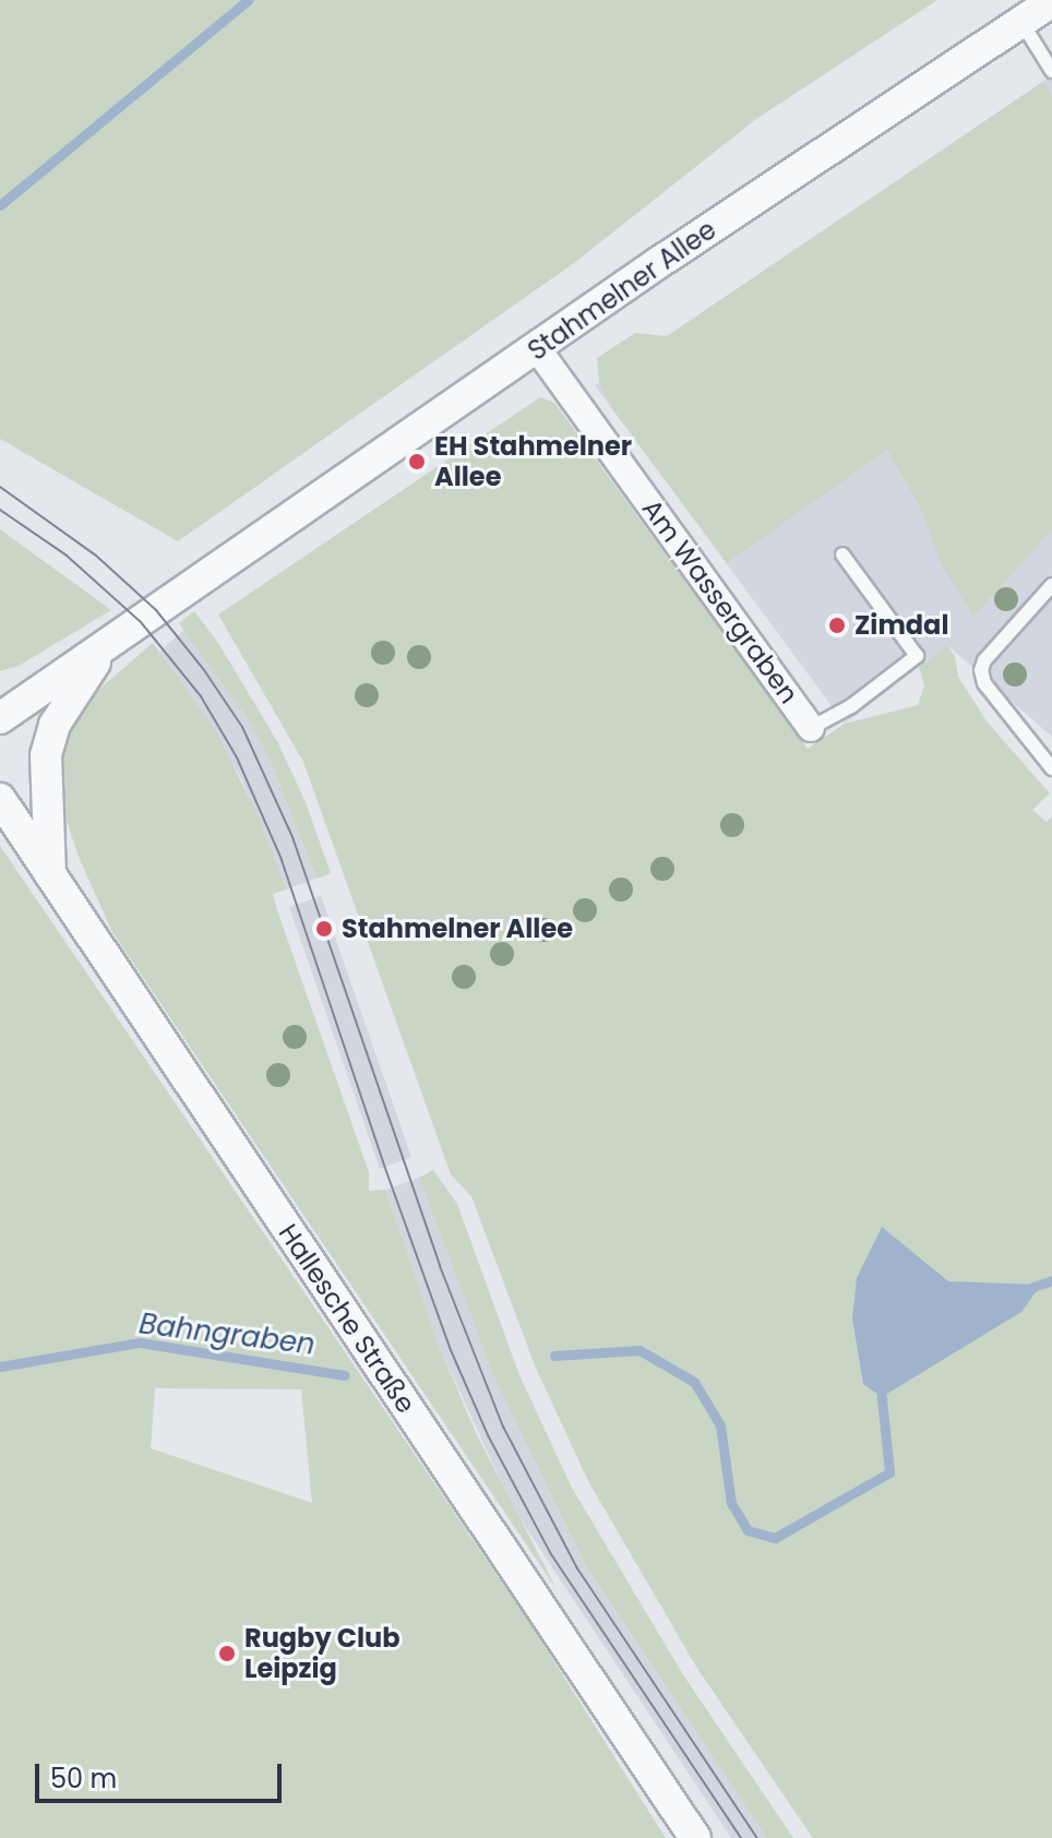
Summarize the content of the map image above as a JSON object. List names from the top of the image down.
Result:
{
  "streets": {
    "street": ["Stahmelner Allee", "Am Wassergraben", "Hallesche Straße"]
  },
  "crossings": [
    ["Stahmelner Allee", "Am Wassergraben"],
    ["Stahmelner Allee", "Hallesche Straße"]
  ],
  "water": ["Bahngraben"],
  "places": [
    "EH Stahmelner Allee",
    "Zimdal",
    "Stahmelner Allee",
    "Rugby Club Leipzig"
  ],
  "scale_bar": "50 m"
}
